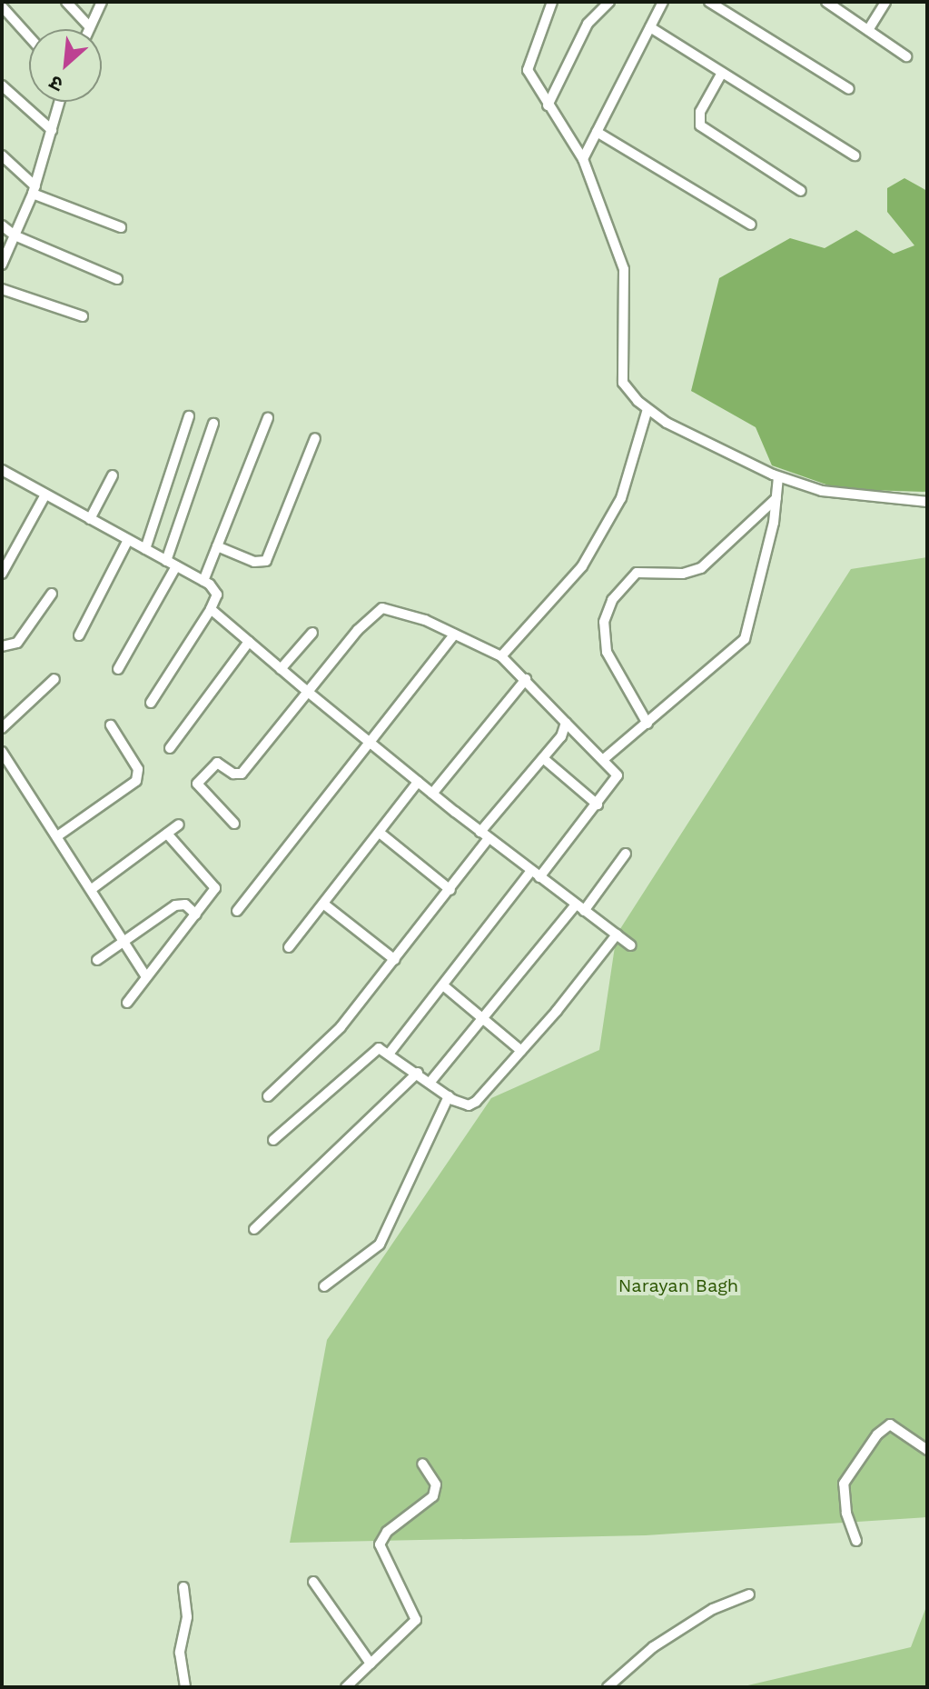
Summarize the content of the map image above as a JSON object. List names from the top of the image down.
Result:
{
  "parks": ["Narayan Bagh"],
  "north": "bottom left"
}
